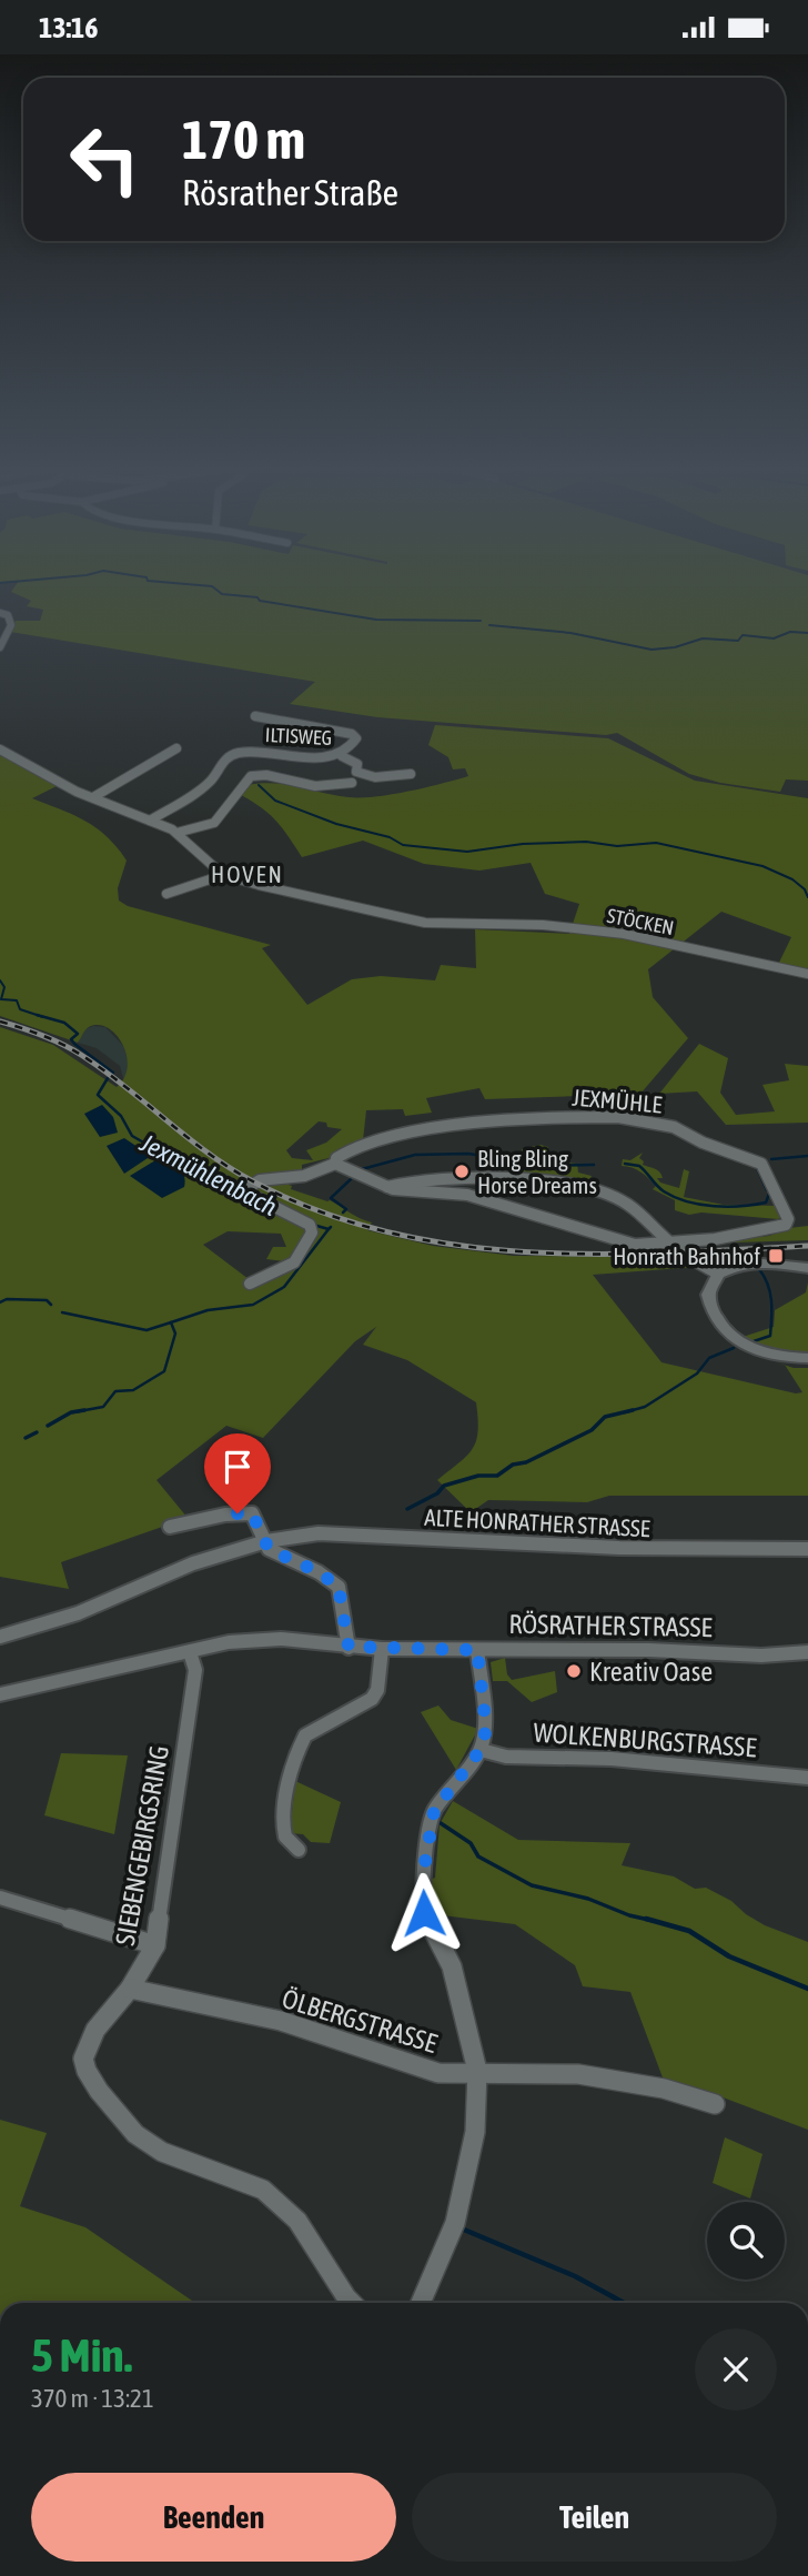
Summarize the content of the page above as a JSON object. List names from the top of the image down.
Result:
{
  "streets": {
    "street": [
      "ILTISWEG",
      "STÖCKEN",
      "JEXMÜHLE",
      "ALTE HONRATHER STRASSE",
      "RÖSRATHER STRASSE",
      "WOLKENBURGSTRASSE",
      "SIEBENGEBIRGSRING",
      "ÖLBERGSTRASSE"
    ]
  },
  "crossings": [
    ["RÖSRATHER STRASSE", "SIEBENGEBIRGSRING"],
    ["SIEBENGEBIRGSRING", "ÖLBERGSTRASSE"]
  ],
  "districts": ["HOVEN"],
  "water": ["Jexmühlenbach"],
  "places": {
    "other": ["Bling Bling Horse Dreams", "Kreativ Oase"],
    "transit": ["Honrath Bahnhof"]
  },
  "page": {
    "status": "13:16",
    "turn": ["170 m", "Rösrather Straße"],
    "heading": ["5 Min.", "370 m · 13:21"],
    "buttons": ["Beenden", "Teilen"]
  }
}
